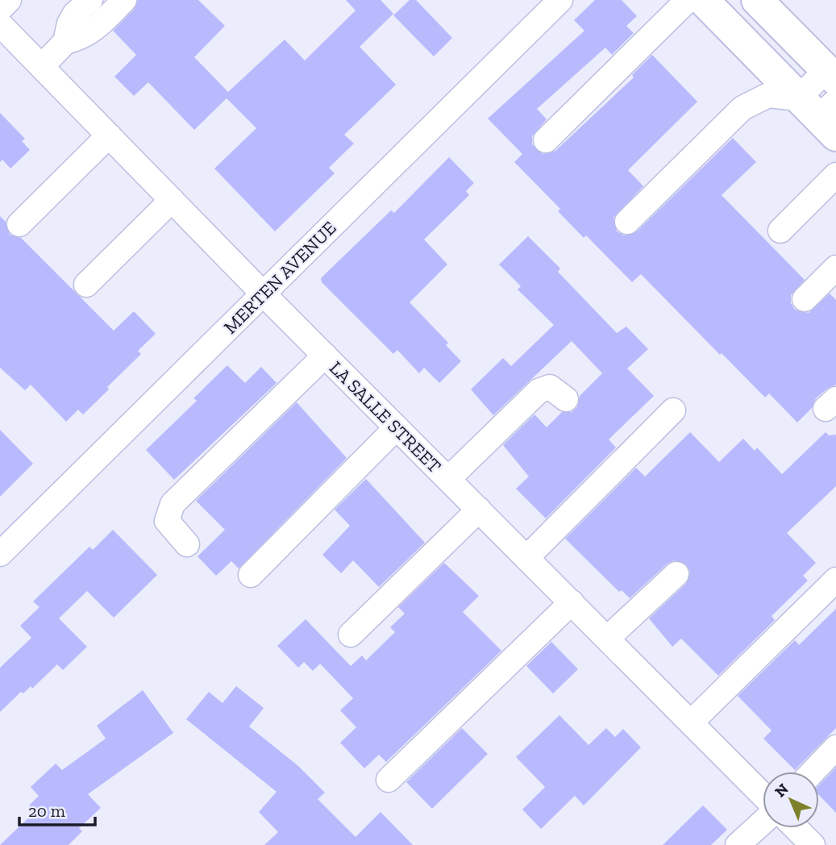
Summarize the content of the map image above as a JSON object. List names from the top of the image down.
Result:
{
  "streets": {
    "street": ["MERTEN AVENUE", "LA SALLE STREET"]
  },
  "crossings": [
    ["MERTEN AVENUE", "LA SALLE STREET"]
  ],
  "scale_bar": "20 m",
  "north": "top left"
}
